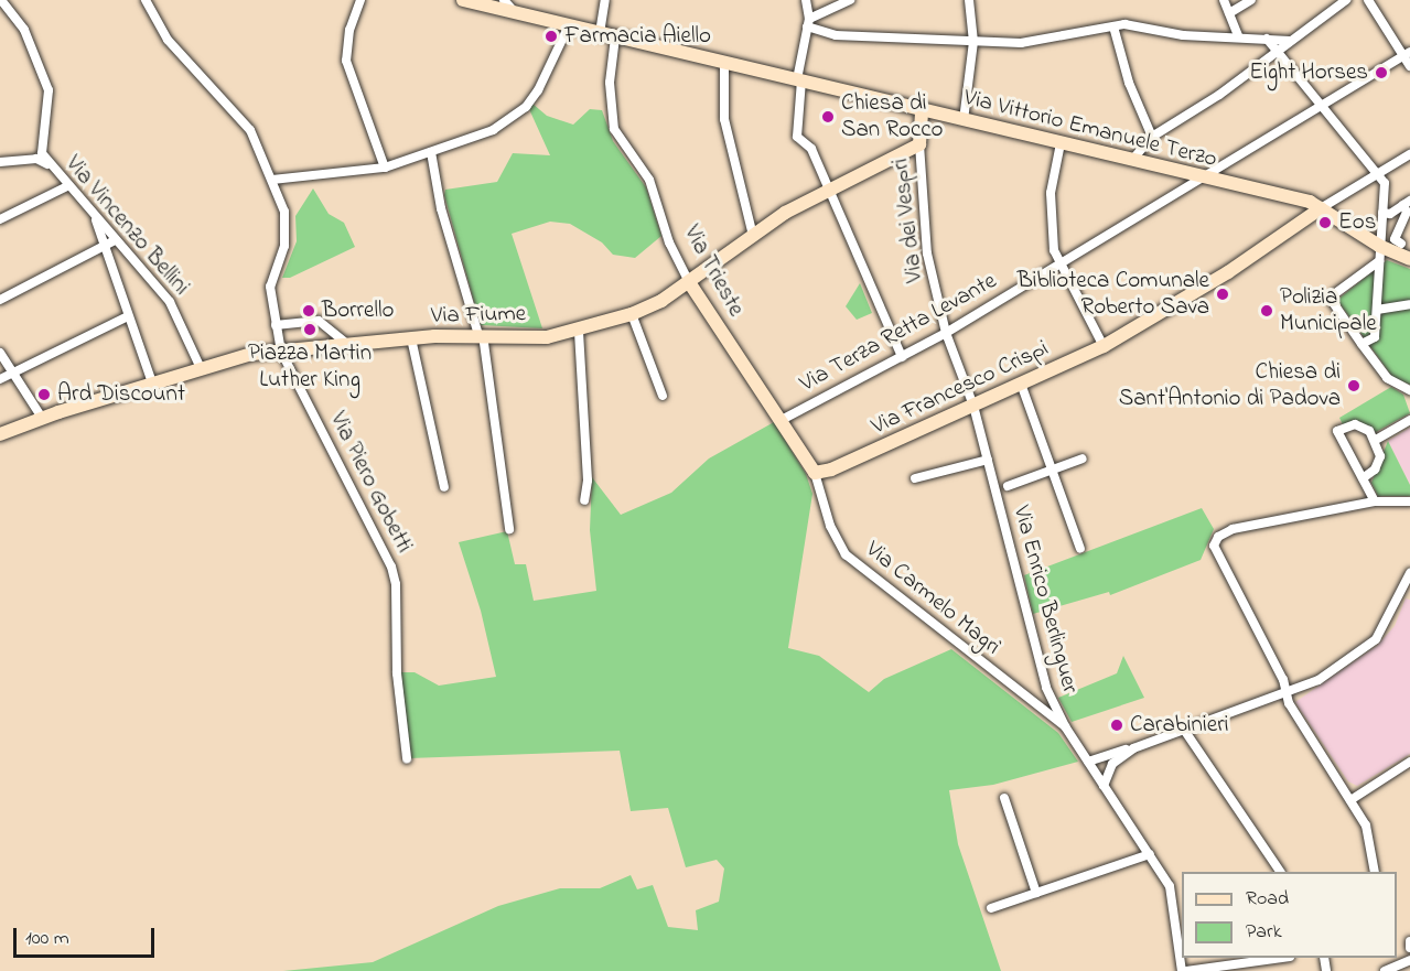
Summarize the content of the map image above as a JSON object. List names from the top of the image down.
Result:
{
  "streets": {
    "street": [
      "Via Vittorio Emanuele Terzo",
      "Via dei Vespri",
      "Via Vincenzo Bellini",
      "Via Trieste",
      "Via Fiume",
      "Via Terza Retta Levante",
      "Via Francesco Crispi",
      "Via Piero Gobetti",
      "Via Carmelo Magrì",
      "Via Enrico Berlinguer"
    ]
  },
  "crossings": [
    ["Via Vittorio Emanuele Terzo", "Via Trieste"],
    ["Via Vittorio Emanuele Terzo", "Via Terza Retta Levante"],
    ["Via Vittorio Emanuele Terzo", "Via Francesco Crispi"],
    ["Via dei Vespri", "Via Fiume"],
    ["Via dei Vespri", "Via Terza Retta Levante"],
    ["Via dei Vespri", "Via Francesco Crispi"],
    ["Via dei Vespri", "Via Enrico Berlinguer"],
    ["Via Vincenzo Bellini", "Via Fiume"],
    ["Via Trieste", "Via Fiume"],
    ["Via Trieste", "Via Terza Retta Levante"],
    ["Via Trieste", "Via Francesco Crispi"],
    ["Via Trieste", "Via Carmelo Magrì"],
    ["Via Fiume", "Via Piero Gobetti"],
    ["Via Francesco Crispi", "Via Carmelo Magrì"],
    ["Via Francesco Crispi", "Via Enrico Berlinguer"],
    ["Via Carmelo Magrì", "Via Enrico Berlinguer"]
  ],
  "places": [
    "Farmacia Aiello",
    "Eight Horses",
    "Chiesa di San Rocco",
    "Eos",
    "Biblioteca Comunale Roberto Sava",
    "Borrello",
    "Polizia Municipale",
    "Piazza Martin Luther King",
    "Chiesa di Sant'Antonio di Padova",
    "Ard Discount",
    "Carabinieri"
  ],
  "legend": ["Road", "Park"],
  "scale_bar": "100 m"
}
